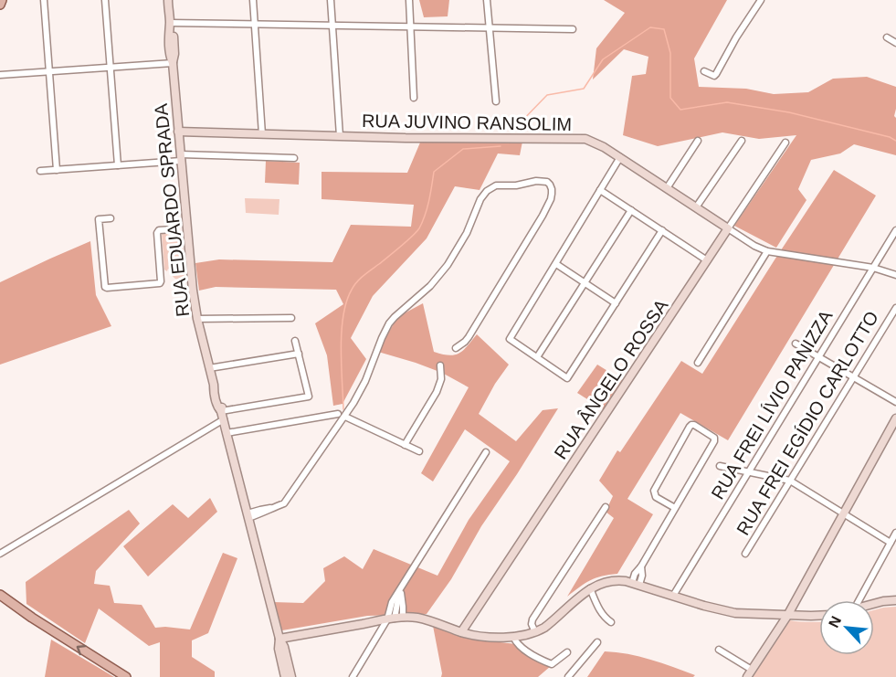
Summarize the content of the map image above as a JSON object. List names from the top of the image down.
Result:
{
  "streets": {
    "street": [
      "RUA JUVINO RANSOLIM",
      "RUA EDUARDO SPRADA",
      "RUA ÂNGELO ROSSA",
      "RUA FREI LÍVIO PANIZZA",
      "RUA FREI EGÍDIO CARLOTTO"
    ]
  },
  "crossings": [
    ["RUA JUVINO RANSOLIM", "RUA EDUARDO SPRADA"],
    ["RUA JUVINO RANSOLIM", "RUA ÂNGELO ROSSA"]
  ],
  "north": "top left"
}
